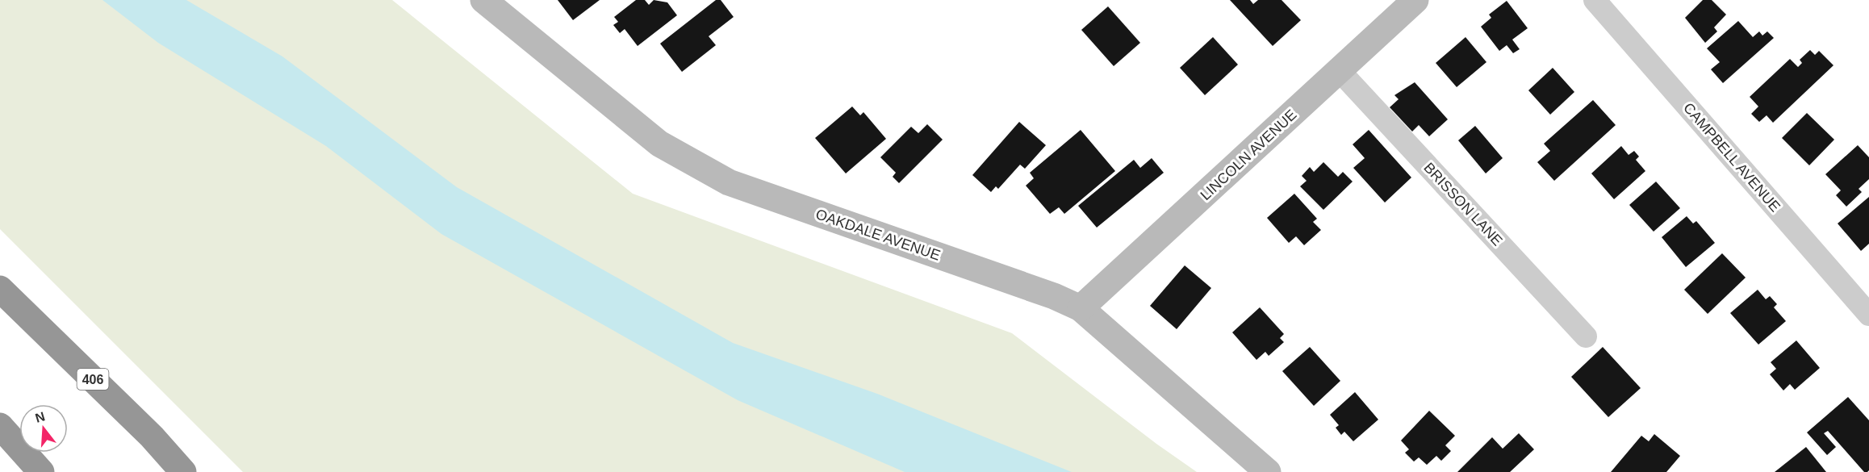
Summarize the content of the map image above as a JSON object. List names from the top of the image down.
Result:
{
  "streets": {
    "highway": ["406"],
    "street": [
      "LINCOLN AVENUE",
      "CAMPBELL AVENUE",
      "BRISSON LANE",
      "OAKDALE AVENUE"
    ]
  },
  "crossings": [
    ["LINCOLN AVENUE", "BRISSON LANE"],
    ["LINCOLN AVENUE", "OAKDALE AVENUE"]
  ],
  "north": "top"
}
